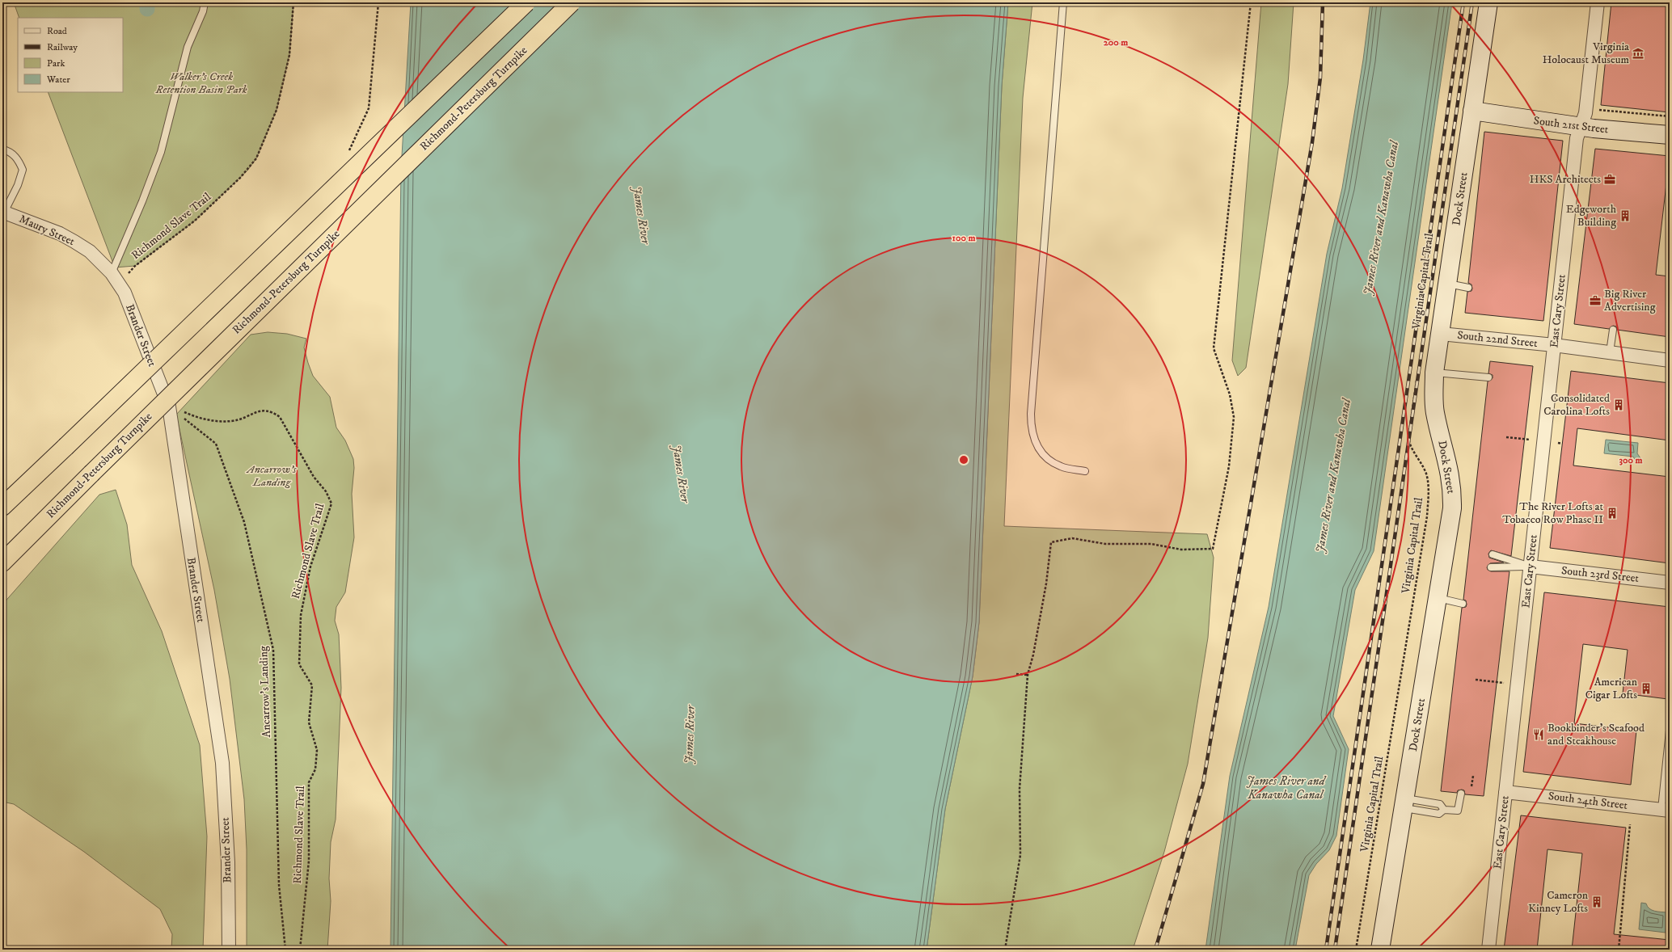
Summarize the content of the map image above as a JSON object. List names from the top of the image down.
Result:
{
  "streets": {
    "highway": ["Richmond-Petersburg Turnpike"],
    "main road": ["South 21st Street", "Dock Street"],
    "street": [
      "Maury Street",
      "East Cary Street",
      "Brander Street",
      "South 22nd Street",
      "South 23rd Street",
      "South 24th Street"
    ],
    "path": ["Richmond Slave Trail", "Virginia Capital Trail", "Ancarrow’s Landing"]
  },
  "crossings": [
    ["South 21st Street", "Dock Street"],
    ["South 21st Street", "East Cary Street"],
    ["Dock Street", "South 22nd Street"],
    ["Richmond Slave Trail", "Brander Street"],
    ["Richmond Slave Trail", "Ancarrow’s Landing"],
    ["Maury Street", "Brander Street"],
    ["East Cary Street", "South 22nd Street"],
    ["East Cary Street", "South 23rd Street"],
    ["East Cary Street", "South 24th Street"],
    ["Brander Street", "Ancarrow’s Landing"]
  ],
  "water": ["James River", "James River and Kanawha Canal"],
  "parks": ["Walker's Creek Retention Basin Park", "Ancarrow's Landing"],
  "places": {
    "museum": ["Virginia Holocaust Museum"],
    "office": ["HKS Architects", "Big River Advertising"],
    "building": [
      "Edgeworth Building",
      "Consolidated Carolina Lofts",
      "The River Lofts at Tobacco Row Phase II",
      "American Cigar Lofts",
      "Cameron Kinney Lofts"
    ],
    "restaurant": ["Bookbinder's Seafood and Steakhouse"]
  },
  "legend": [
    "Road",
    "Railway",
    "Park",
    "Water"
  ],
  "rings": ["200 m", "100 m", "300 m"]
}
